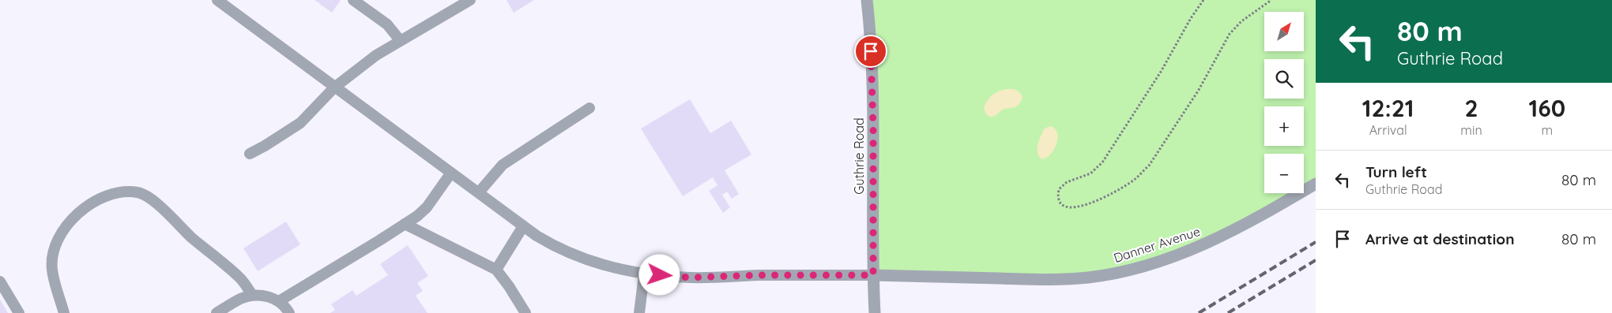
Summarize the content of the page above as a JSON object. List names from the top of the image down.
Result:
{
  "streets": {
    "street": ["Guthrie Road", "Danner Avenue"]
  },
  "crossings": [
    ["Guthrie Road", "Danner Avenue"]
  ],
  "north": "top right",
  "page": {
    "turn": ["80 m", "Guthrie Road"],
    "map_buttons": ["+", "−"],
    "eta": [
      "12:21",
      "Arrival",
      "2",
      "min",
      "160",
      "m"
    ],
    "list": [
      {
        "name": "Turn left",
        "note": "Guthrie Road",
        "value": "80 m"
      },
      {
        "name": "Arrive at destination",
        "value": "80 m"
      }
    ]
  }
}
